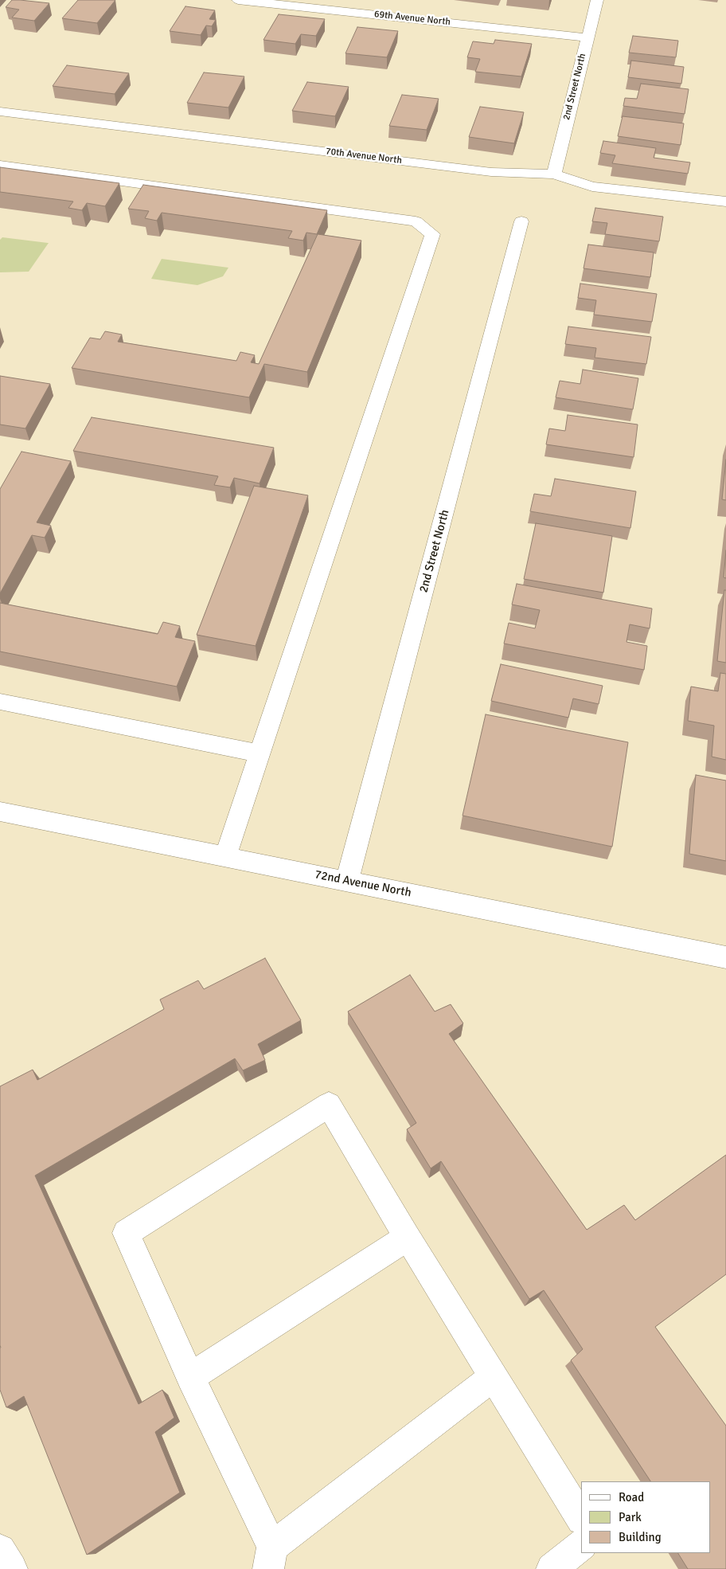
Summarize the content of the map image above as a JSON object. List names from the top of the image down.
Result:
{
  "streets": {
    "street": [
      "69th Avenue North",
      "2nd Street North",
      "70th Avenue North",
      "72nd Avenue North"
    ]
  },
  "crossings": [
    ["69th Avenue North", "2nd Street North"],
    ["2nd Street North", "70th Avenue North"],
    ["2nd Street North", "72nd Avenue North"]
  ],
  "legend": ["Road", "Park", "Building"]
}
